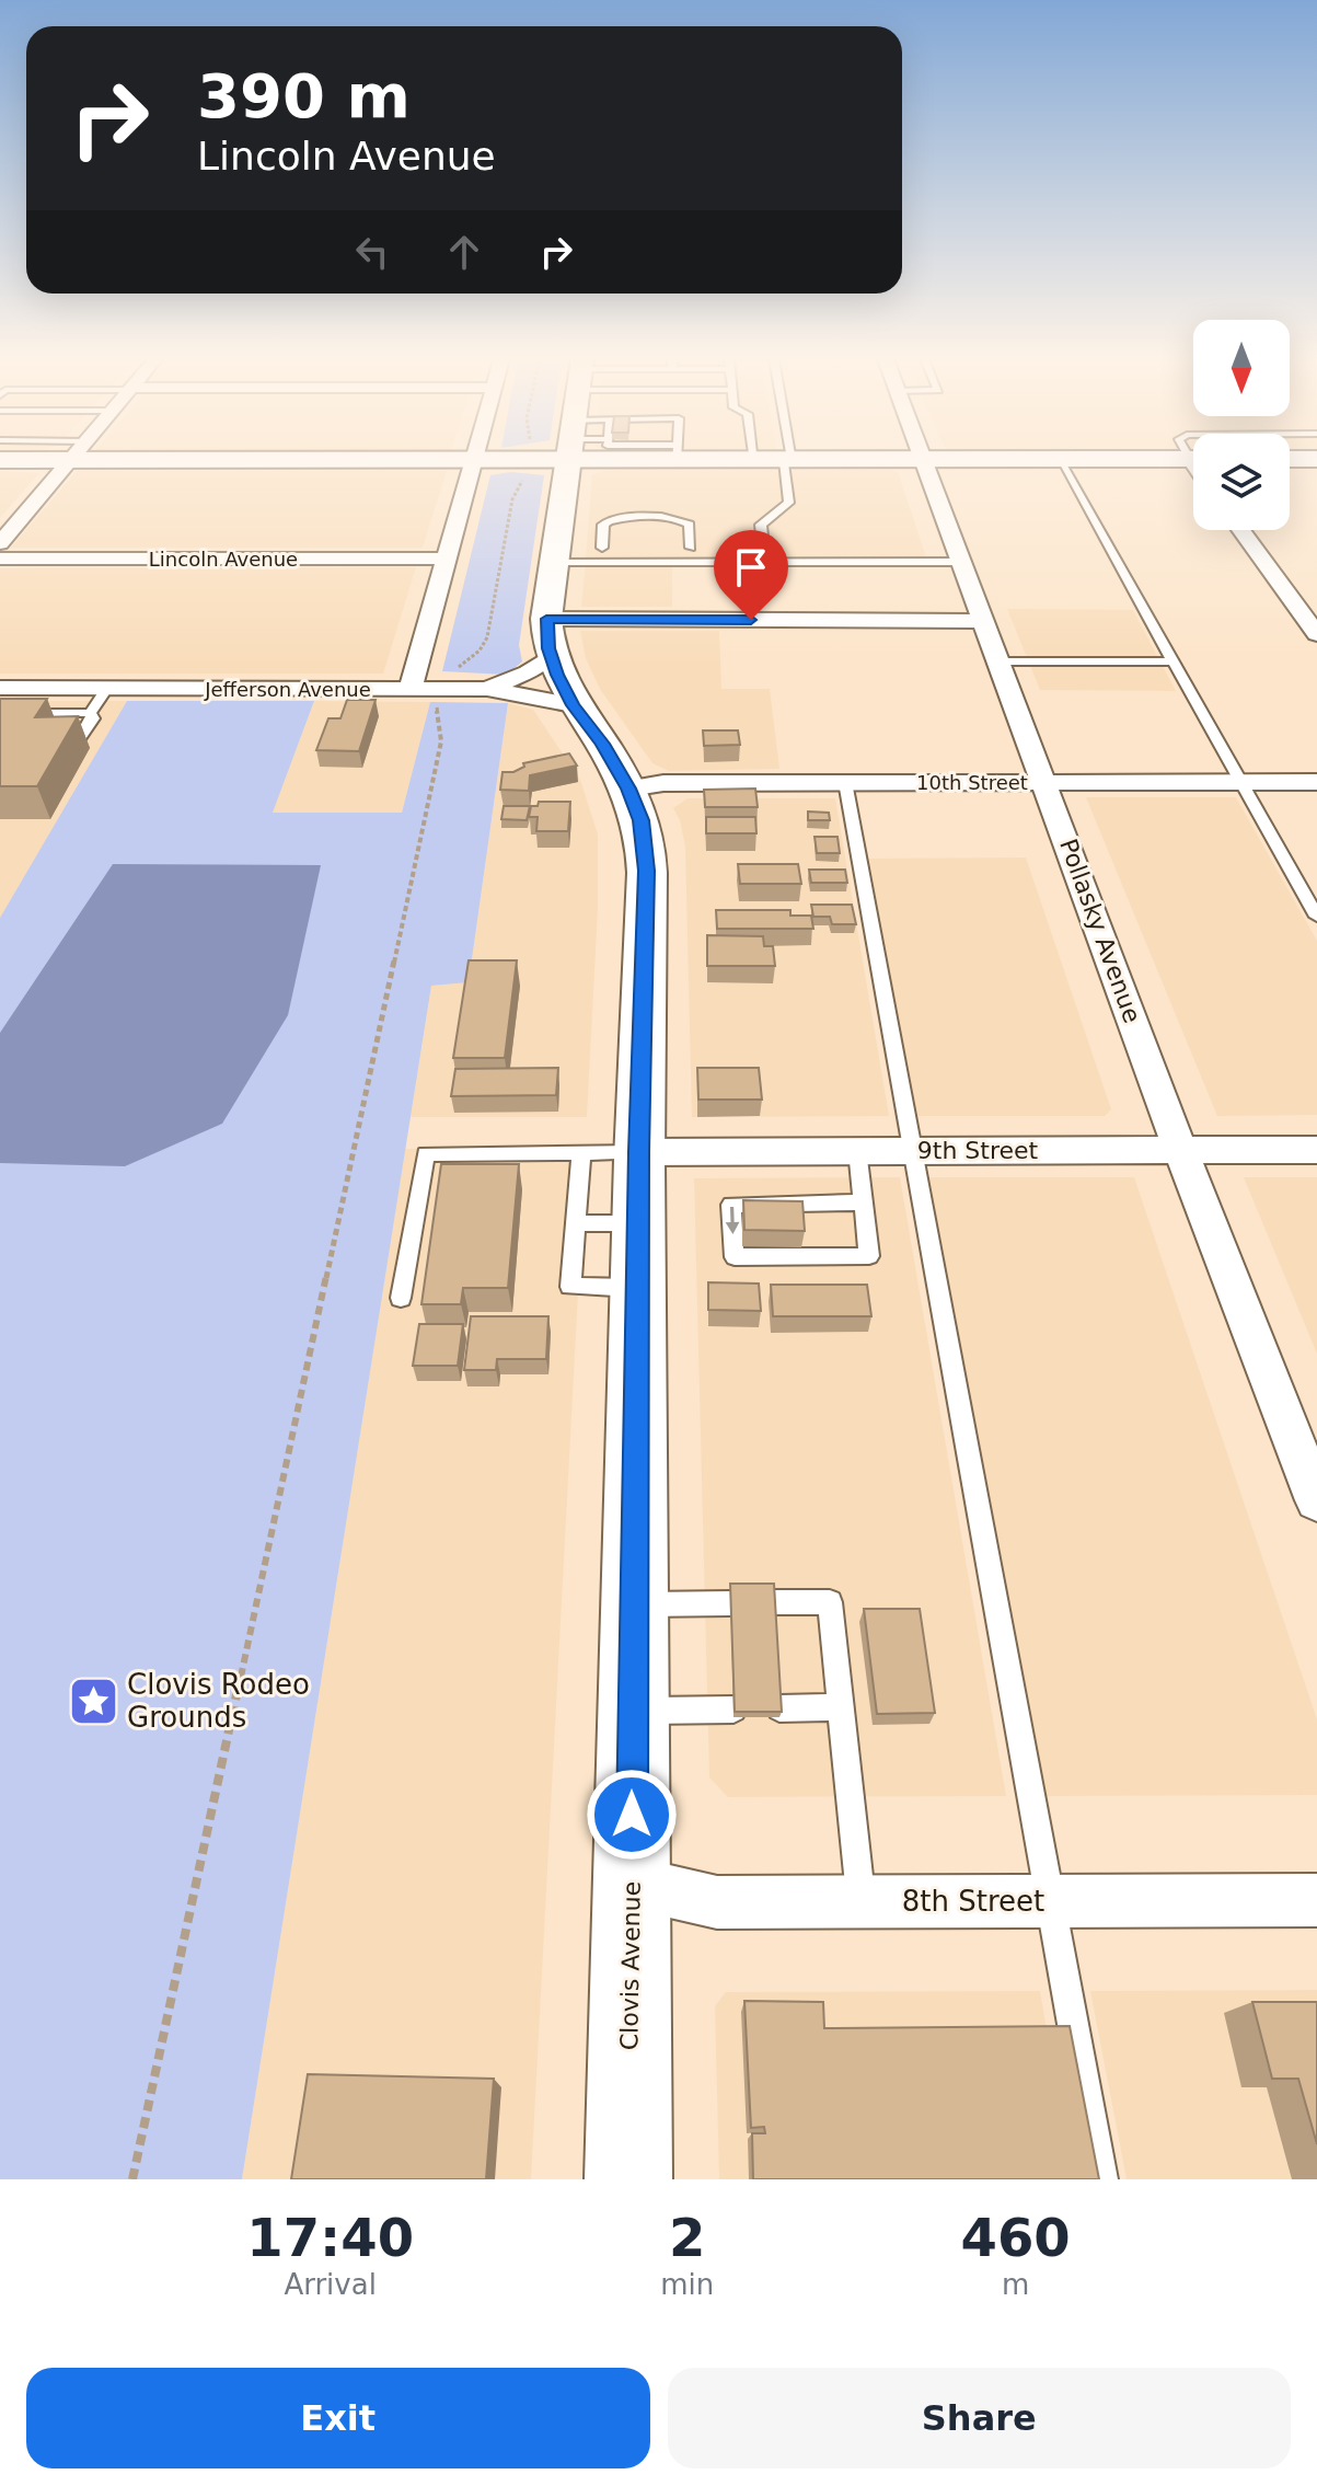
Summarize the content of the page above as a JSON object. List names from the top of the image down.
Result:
{
  "streets": {
    "main road": ["Clovis Avenue"],
    "street": [
      "Lincoln Avenue",
      "Jefferson Avenue",
      "10th Street",
      "Pollasky Avenue",
      "9th Street",
      "8th Street"
    ]
  },
  "crossings": [
    ["Jefferson Avenue", "Clovis Avenue"],
    ["10th Street", "Pollasky Avenue"],
    ["10th Street", "Clovis Avenue"],
    ["Pollasky Avenue", "9th Street"],
    ["9th Street", "Clovis Avenue"],
    ["8th Street", "Clovis Avenue"]
  ],
  "places": {
    "place": ["Clovis Rodeo Grounds"]
  },
  "north": "bottom",
  "page": {
    "turn": ["390 m", "Lincoln Avenue"],
    "eta": [
      "17:40",
      "Arrival",
      "2",
      "min",
      "460",
      "m"
    ],
    "buttons": ["Exit", "Share"]
  }
}
